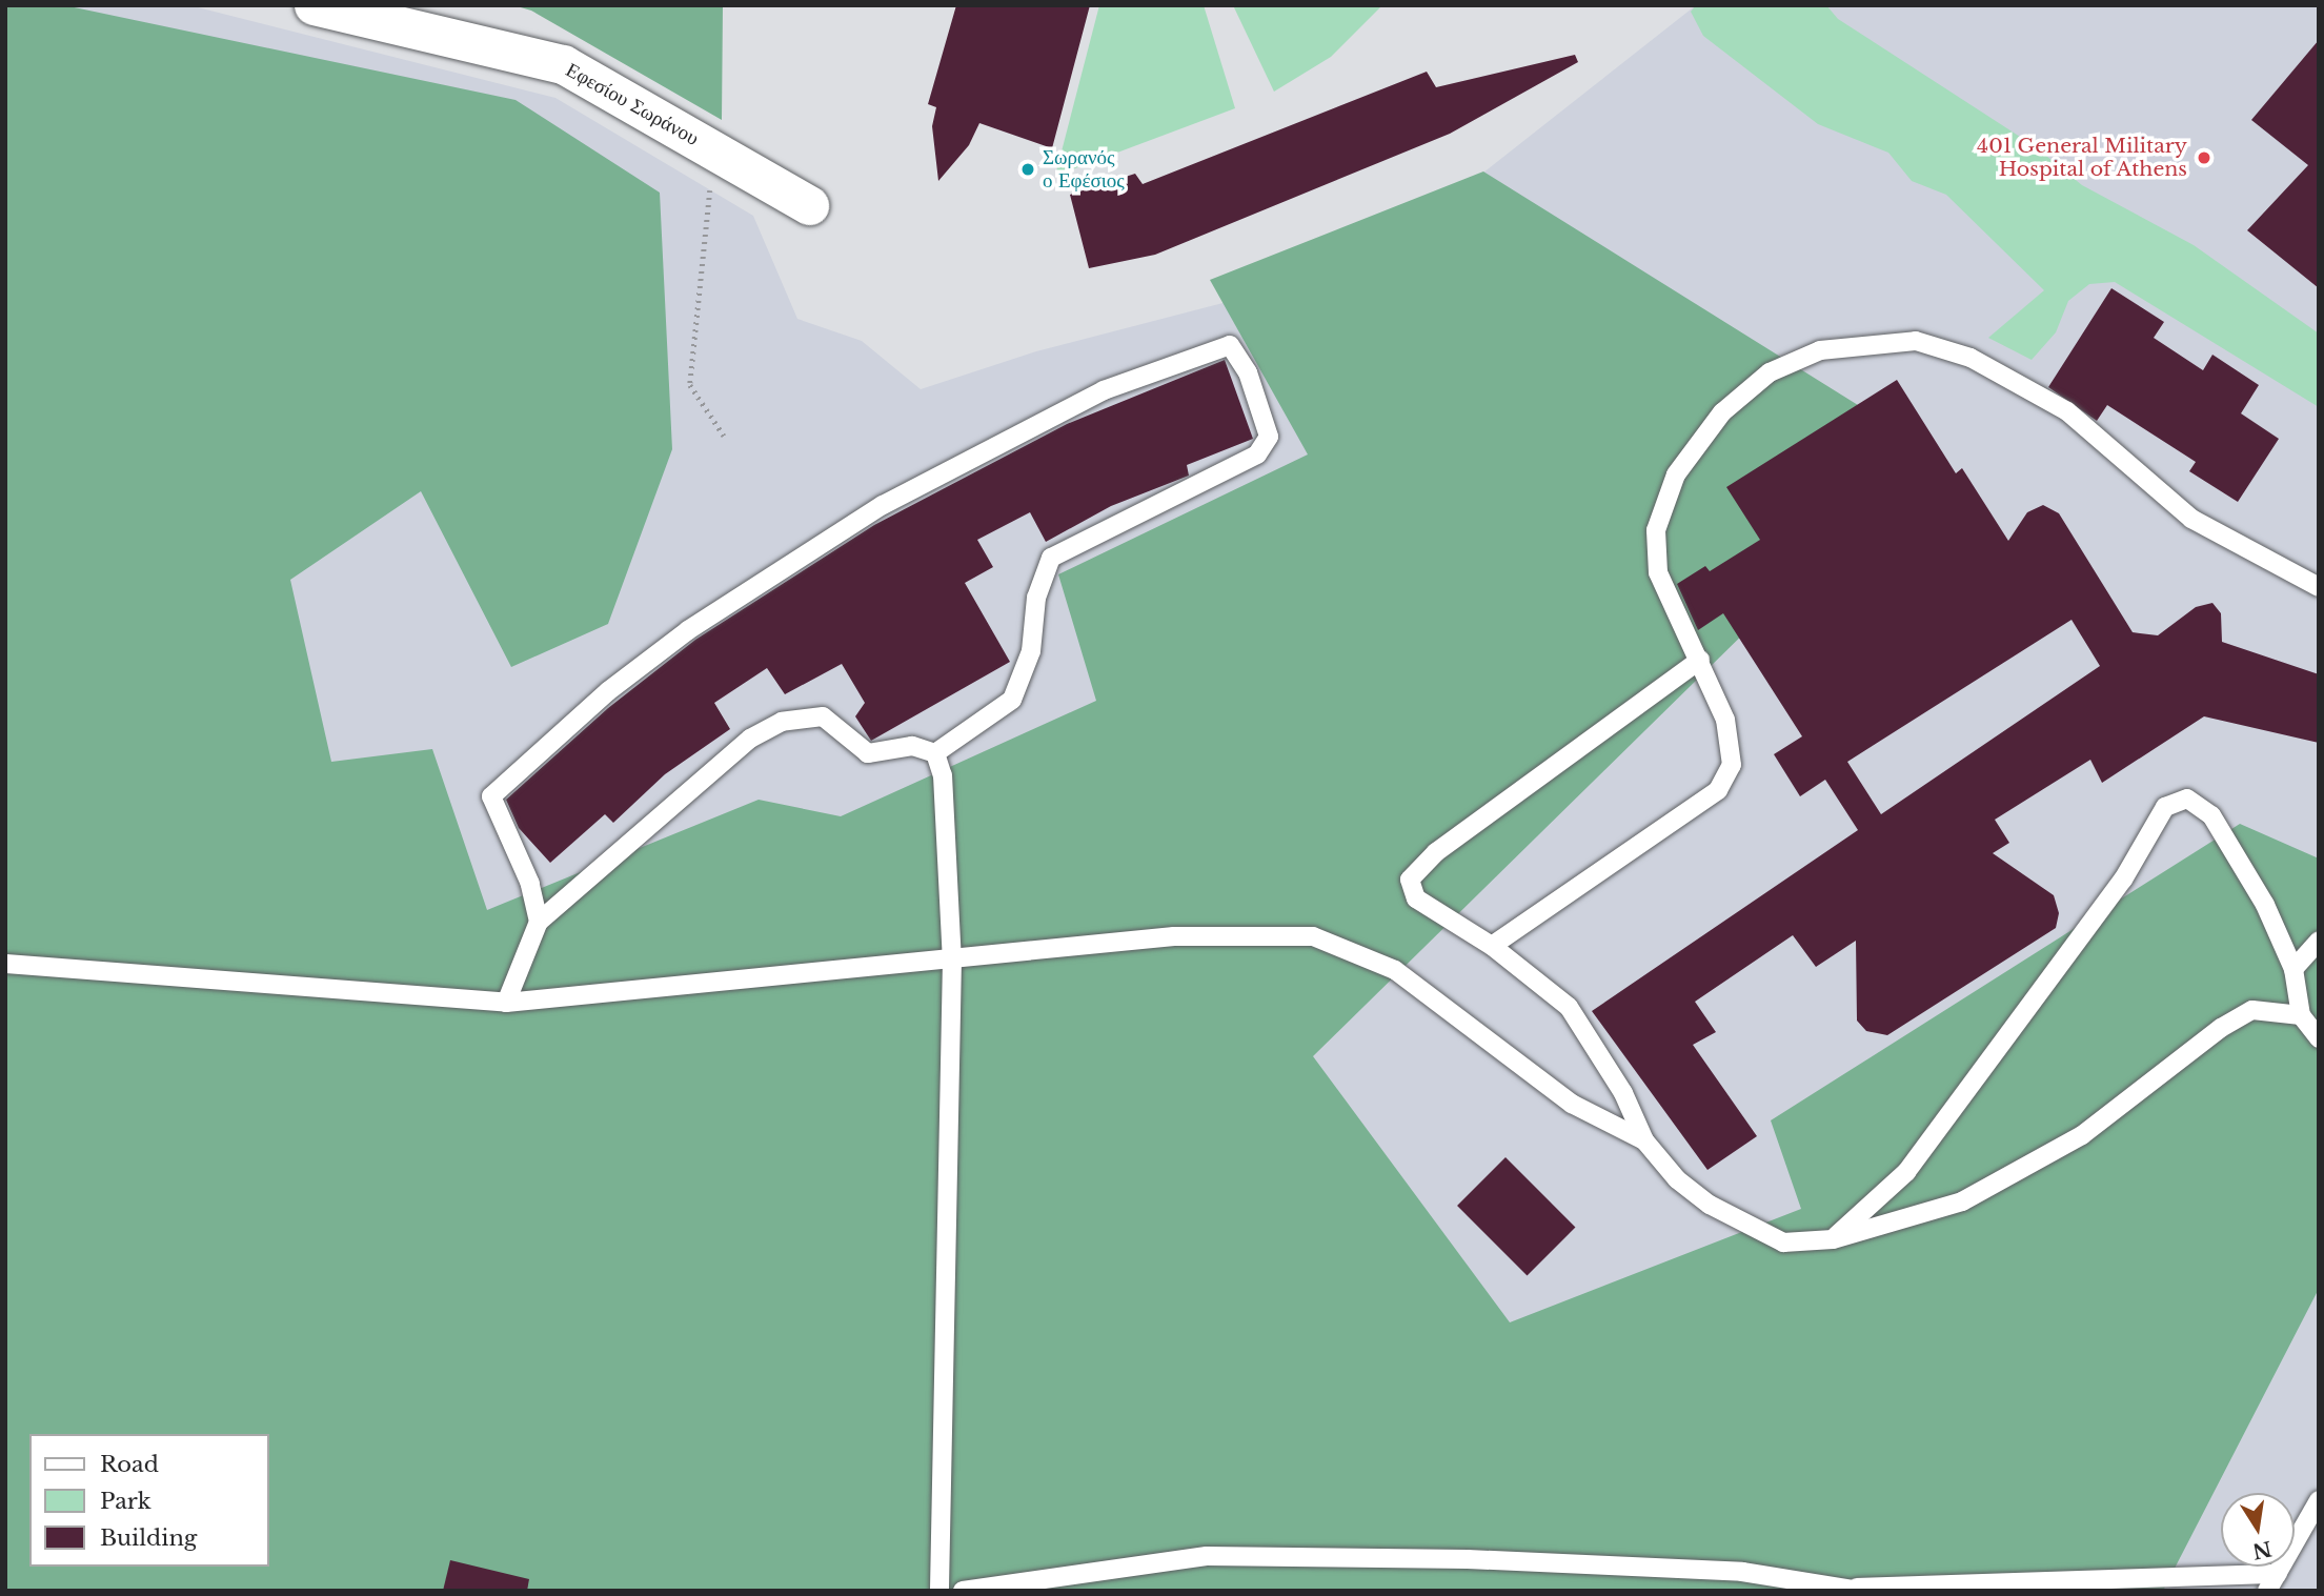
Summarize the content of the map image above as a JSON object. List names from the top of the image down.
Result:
{
  "streets": {
    "street": ["Εφεσίου Σωράνου"]
  },
  "places": ["401 General Military Hospital of Athens", "Σωρανός ο Εφέσιος"],
  "legend": ["Road", "Park", "Building"],
  "north": "bottom"
}
